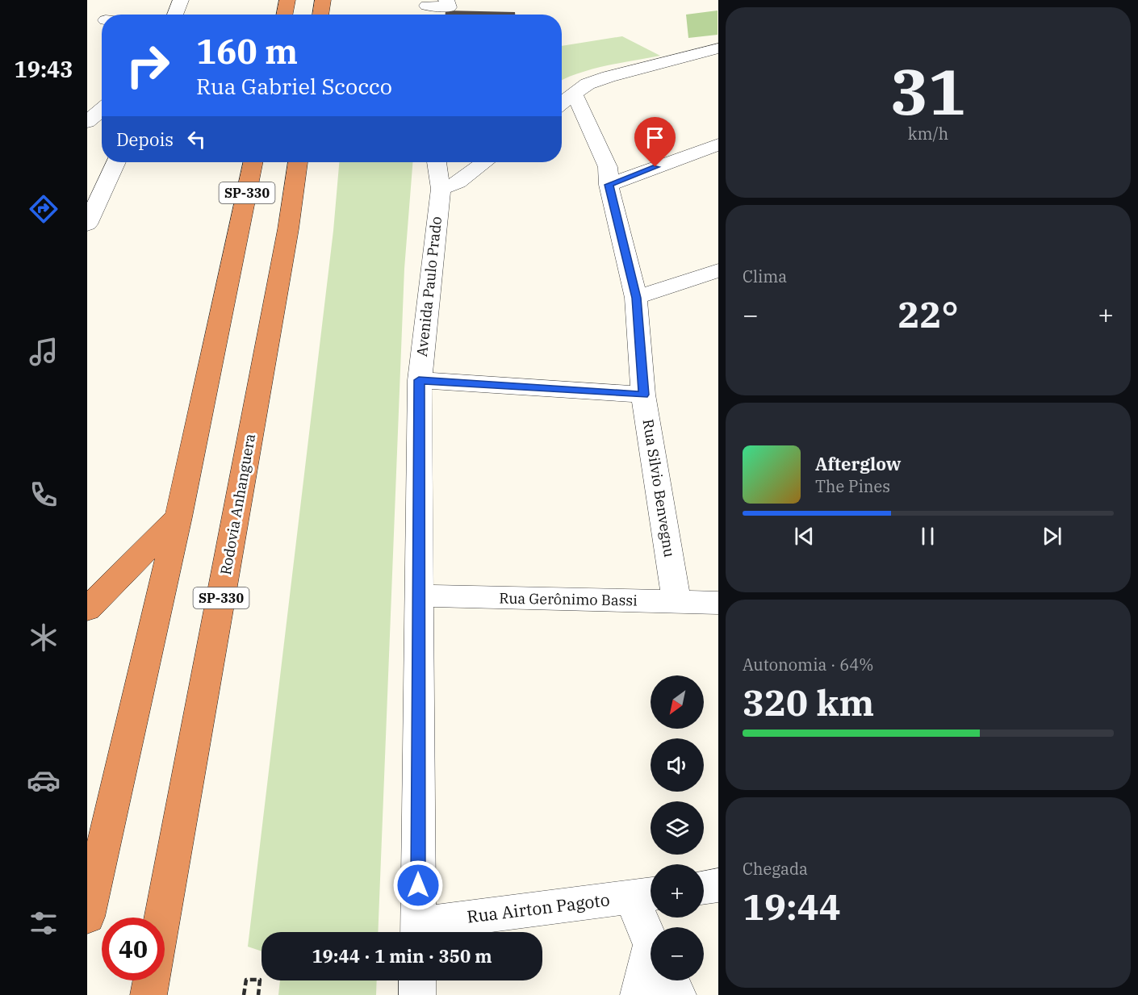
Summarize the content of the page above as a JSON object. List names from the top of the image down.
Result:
{
  "streets": {
    "highway": ["SP-330", "Rodovia Anhanguera"],
    "street": [
      "Avenida Paulo Prado",
      "Rua Silvio Benvegnu",
      "Rua Gerônimo Bassi",
      "Rua Airton Pagoto"
    ]
  },
  "crossings": [
    ["Avenida Paulo Prado", "Rua Gerônimo Bassi"],
    ["Avenida Paulo Prado", "Rua Airton Pagoto"],
    ["Rua Silvio Benvegnu", "Rua Gerônimo Bassi"]
  ],
  "north": "bottom left",
  "page": {
    "tabs": "19:43",
    "tile": [
      ["31", "km/h"],
      "Clima",
      ["Autonomia · 64%", "320 km"],
      ["Chegada", "19:44"]
    ],
    "turn": ["160 m", "Rua Gabriel Scocco"],
    "then": "Depois",
    "heat": ["−", "22°", "+"],
    "song": ["Afterglow", "The Pines"],
    "map_buttons": ["+", "−"],
    "limit": "40",
    "trip": "19:44 · 1 min · 350 m"
  }
}
